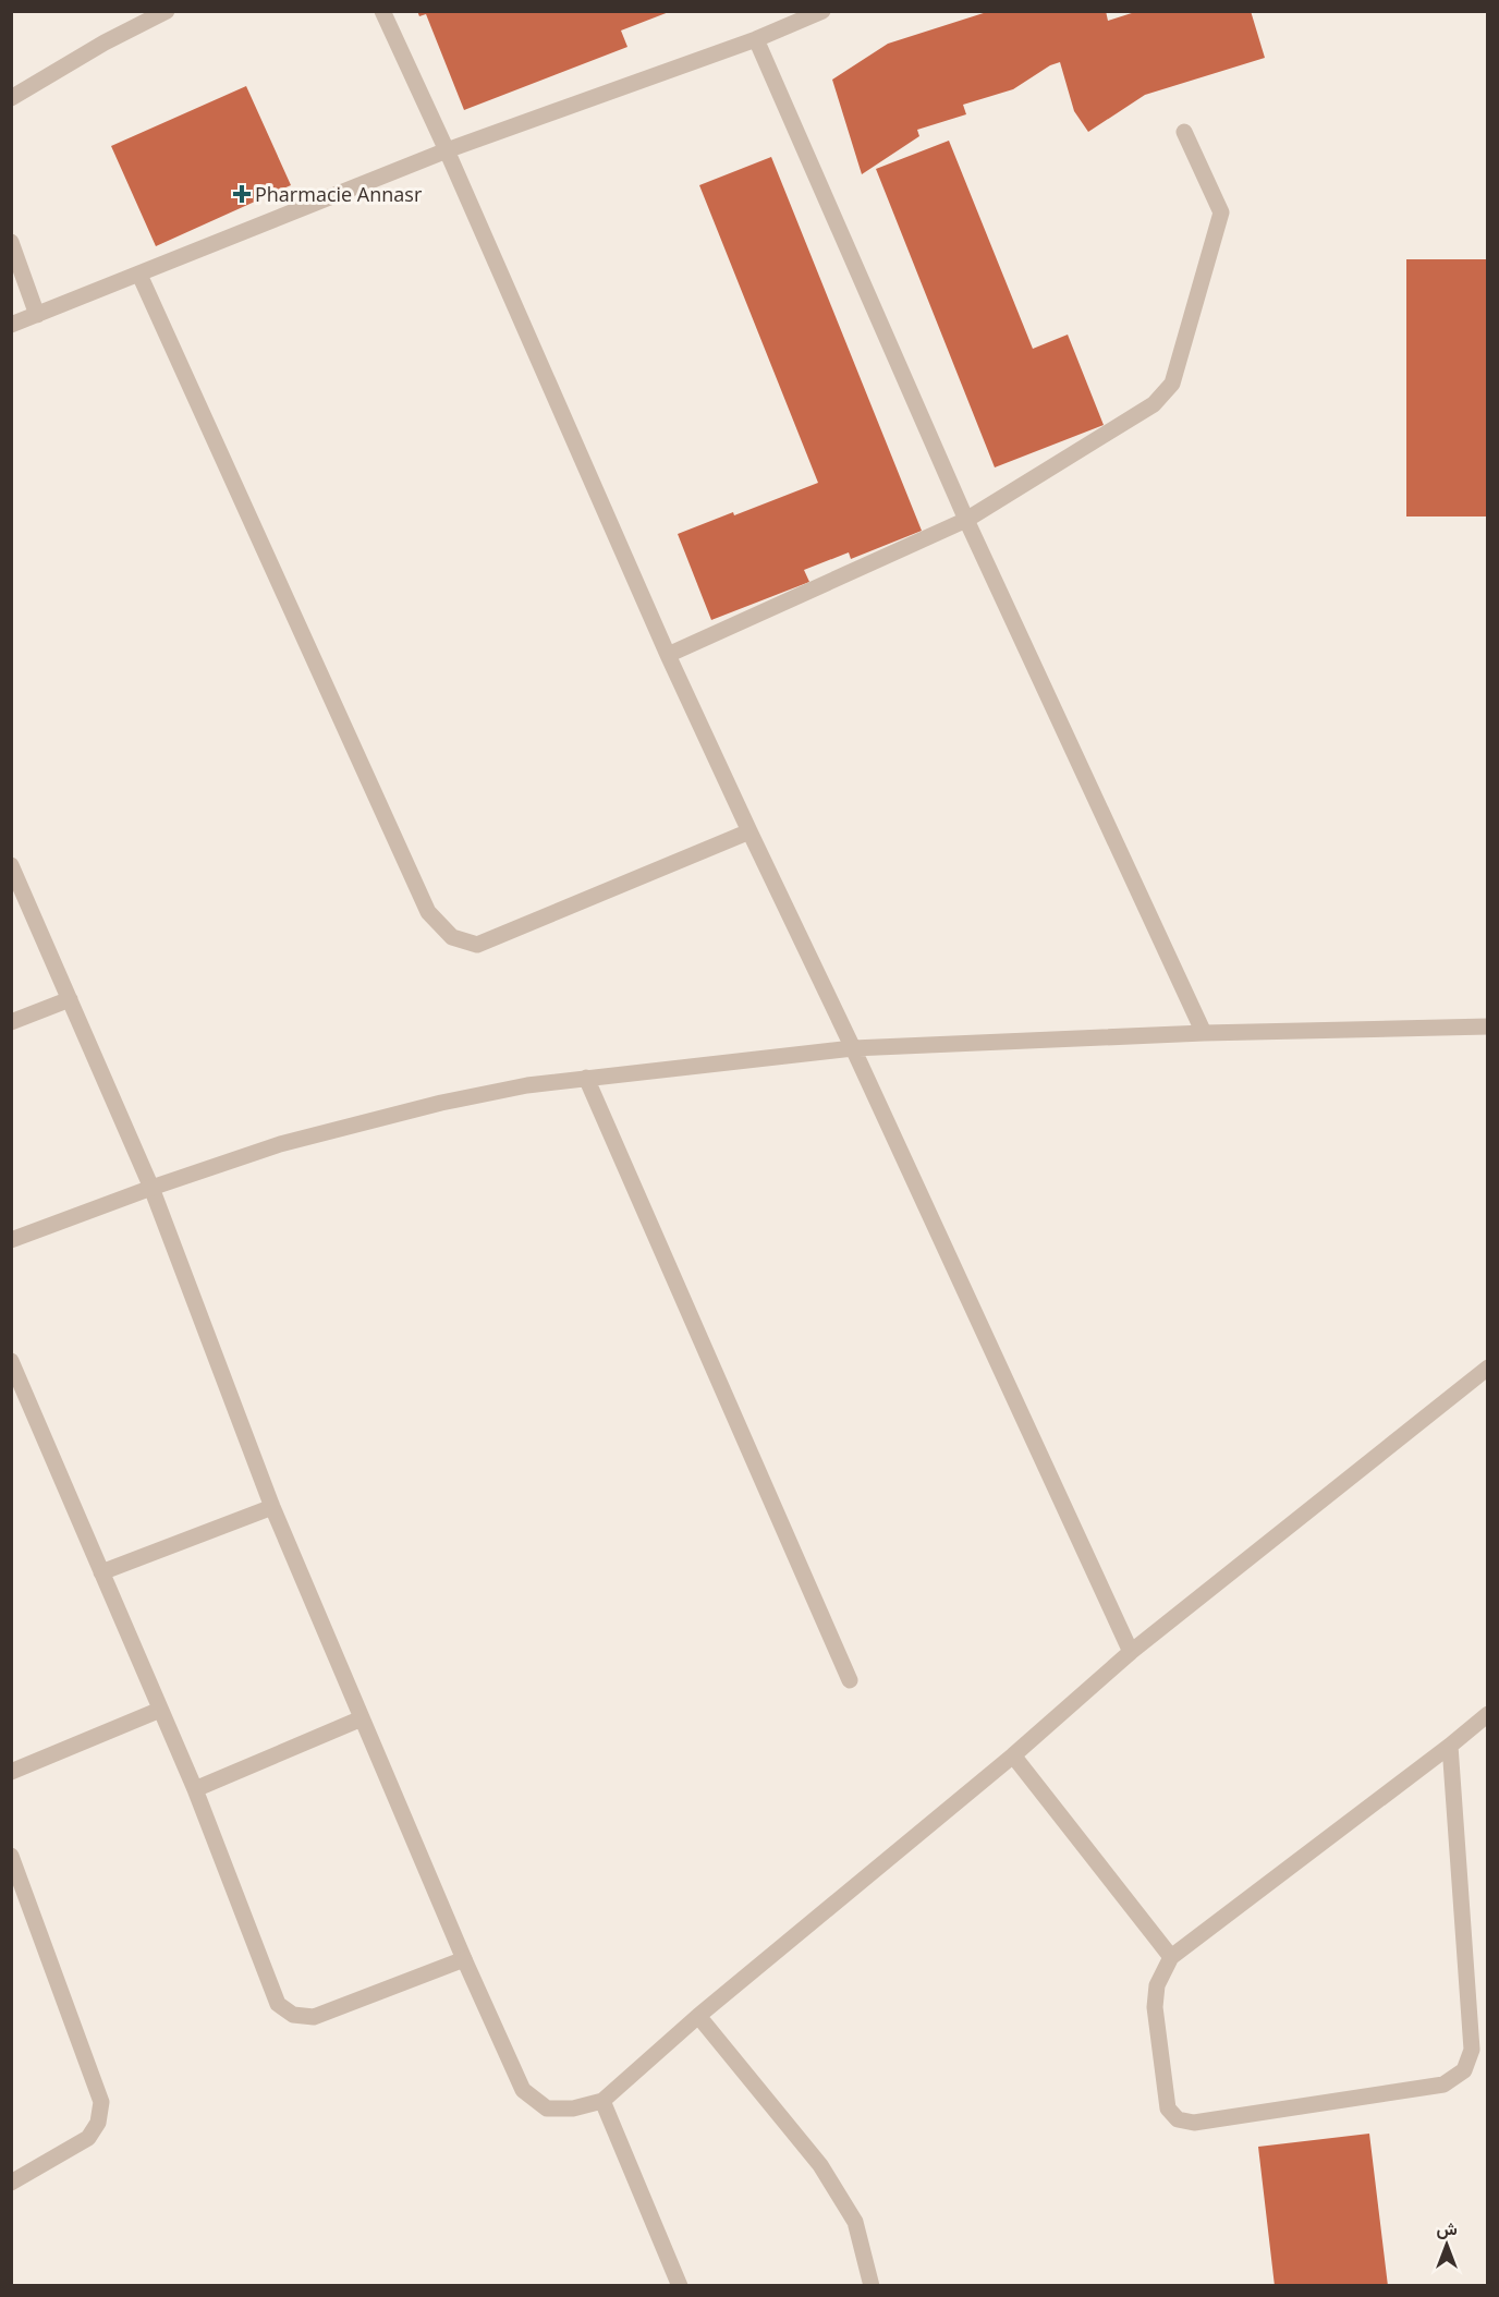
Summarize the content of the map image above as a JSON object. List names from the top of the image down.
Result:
{
  "places": {
    "health": ["Pharmacie Annasr"]
  },
  "north": "top"
}
